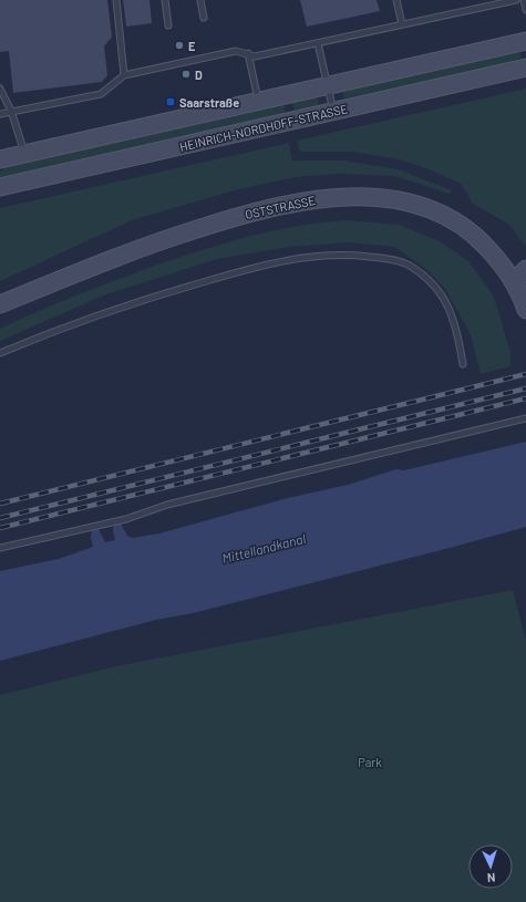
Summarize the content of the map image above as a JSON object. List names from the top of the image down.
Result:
{
  "streets": {
    "main road": ["HEINRICH-NORDHOFF-STRASSE", "OSTSTRASSE"]
  },
  "water": ["Mittellandkanal"],
  "parks": ["Park"],
  "places": {
    "other": ["E", "D"],
    "transit": ["Saarstraße"]
  },
  "north": "bottom"
}
